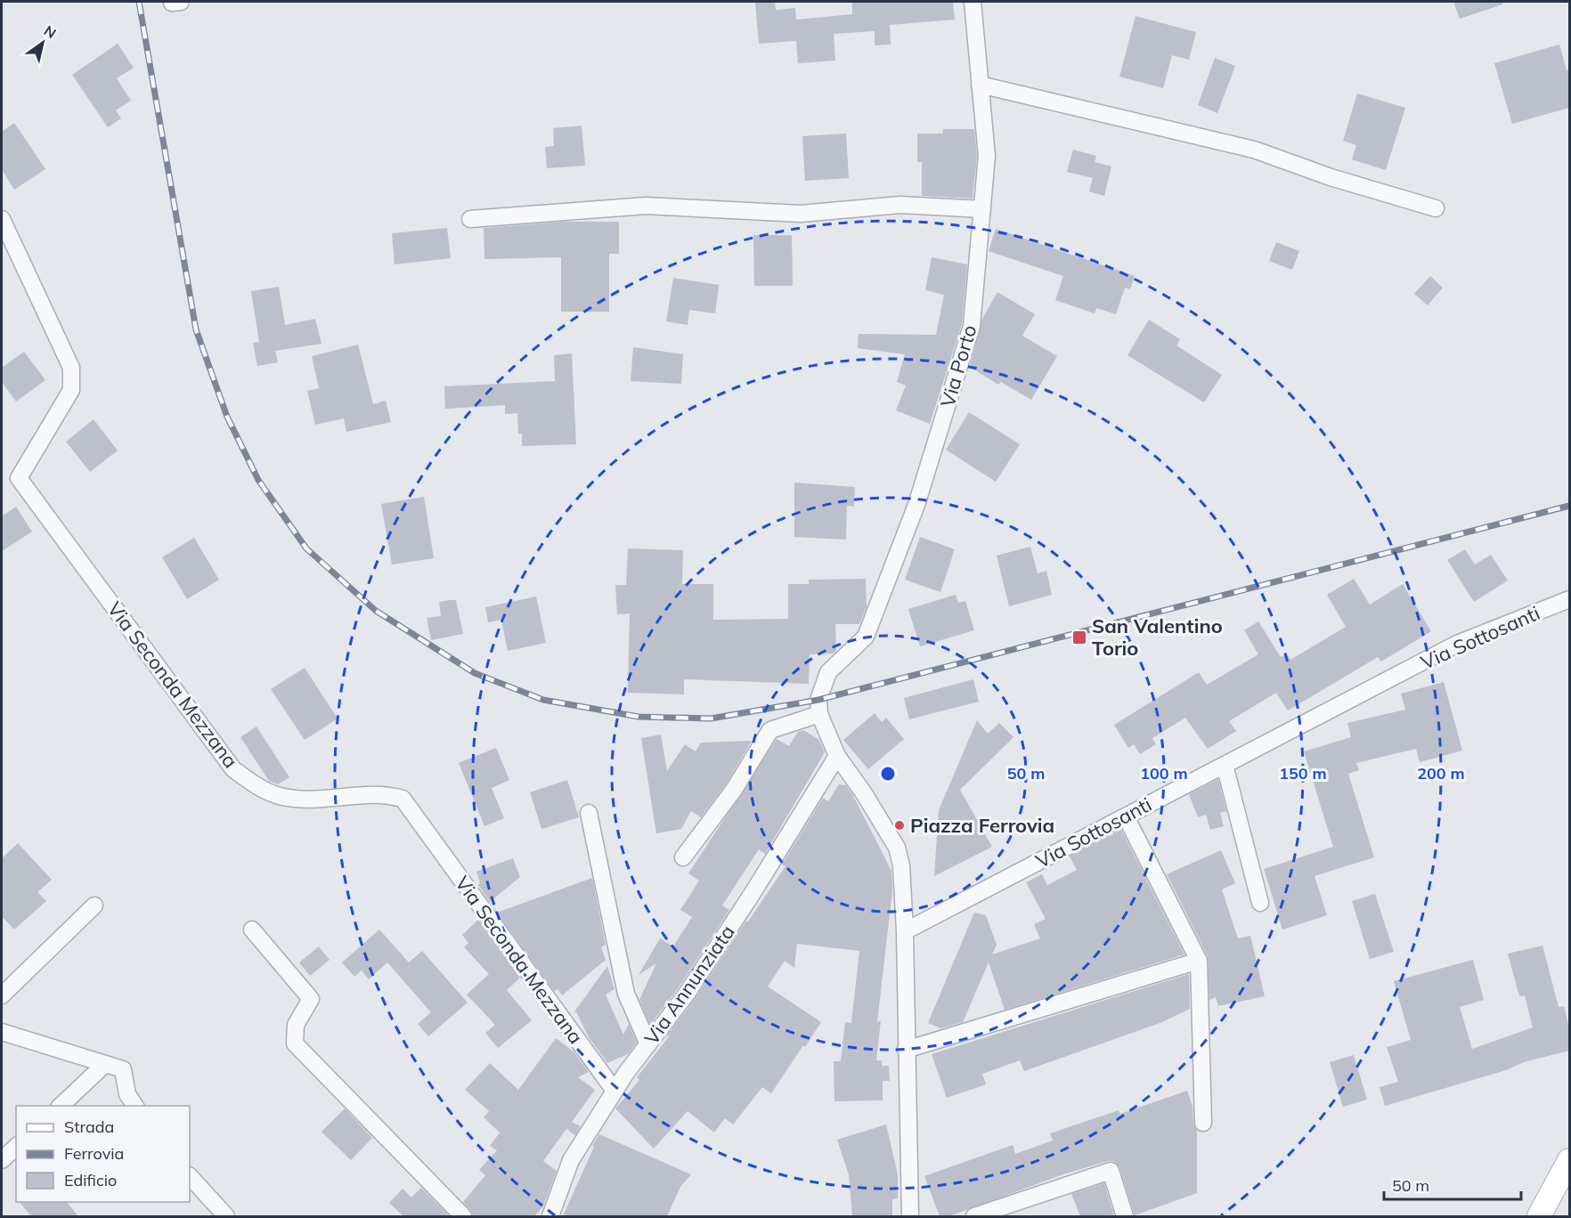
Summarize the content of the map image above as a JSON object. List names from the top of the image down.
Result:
{
  "streets": {
    "street": [
      "Via Porto",
      "Via Sottosanti",
      "Via Seconda Mezzana",
      "Via Annunziata"
    ]
  },
  "crossings": [
    ["Via Seconda Mezzana", "Via Annunziata"]
  ],
  "places": {
    "transit": ["San Valentino Torio"],
    "other": ["Piazza Ferrovia"]
  },
  "legend": ["Strada", "Ferrovia", "Edificio"],
  "scale_bar": "50 m",
  "north": "top right",
  "rings": [
    "50 m",
    "100 m",
    "150 m",
    "200 m"
  ]
}
